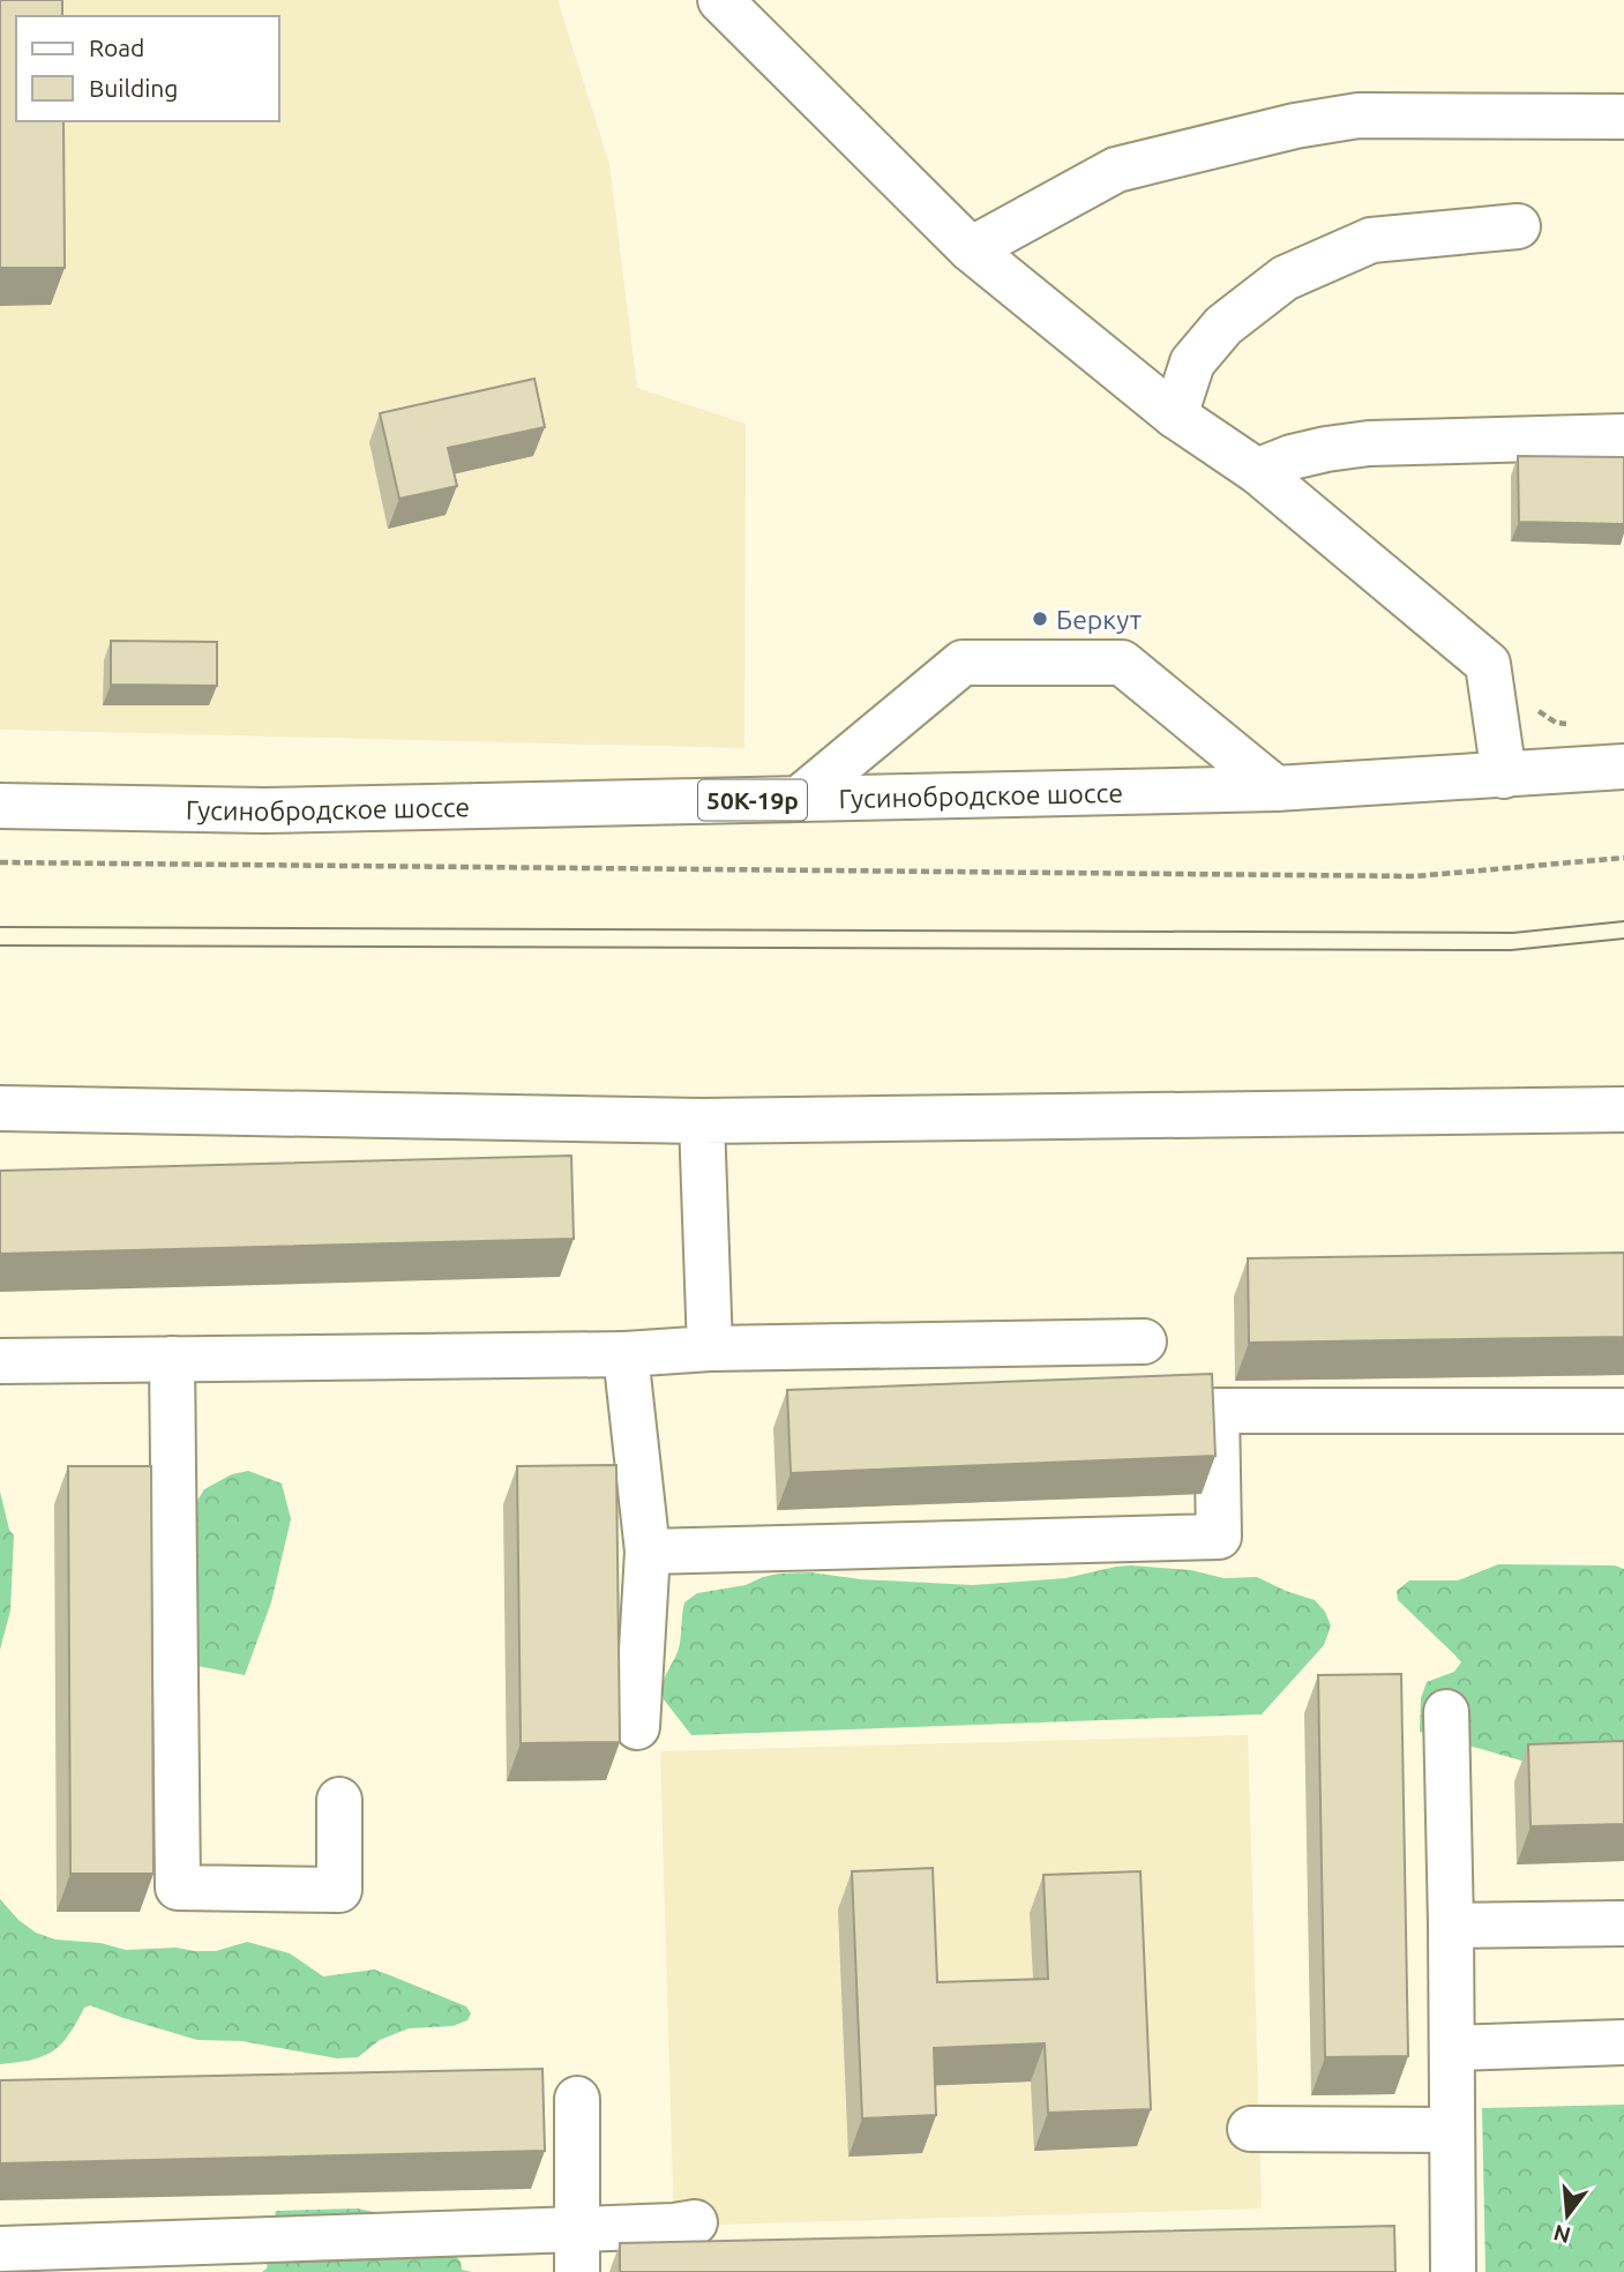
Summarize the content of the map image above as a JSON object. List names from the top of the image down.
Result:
{
  "streets": {
    "main road": ["Гусинобродское шоссе", "50К-19р"]
  },
  "places": ["Беркут"],
  "legend": ["Road", "Building"],
  "north": "bottom"
}
